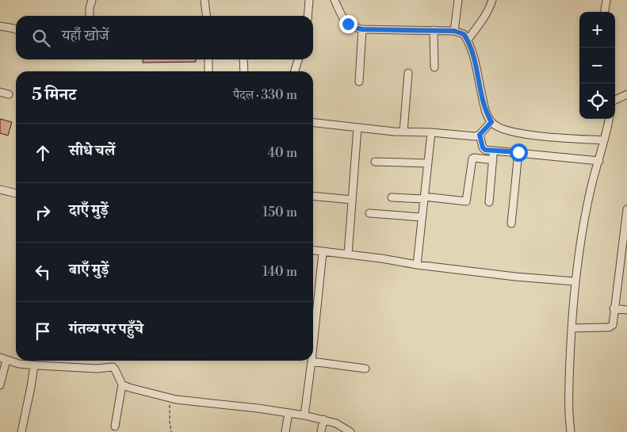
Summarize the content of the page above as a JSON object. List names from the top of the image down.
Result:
{
  "page": {
    "map_buttons": ["+", "−"],
    "search": "यहाँ खोजें",
    "heading": ["5 मिनट", "पैदल · 330 m"],
    "list": [
      ["सीधे चलें", "40 m"],
      ["दाएँ मुड़ें", "150 m"],
      ["बाएँ मुड़ें", "140 m"],
      "गंतव्य पर पहुँचे"
    ]
  }
}
